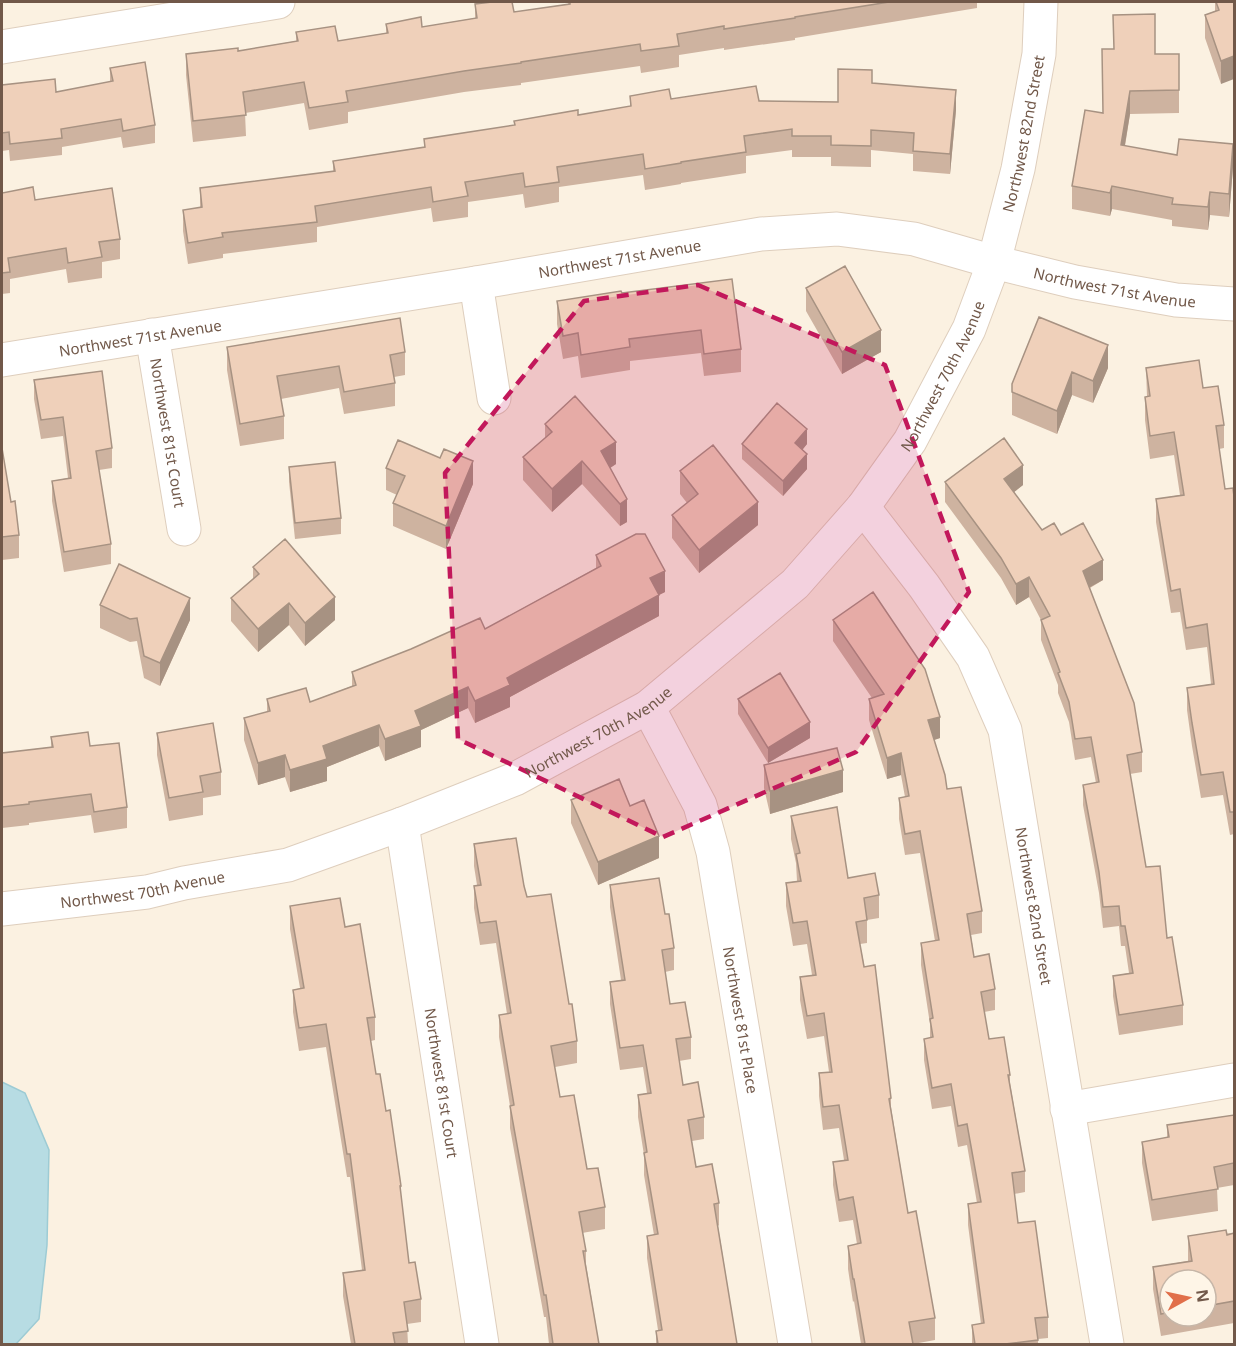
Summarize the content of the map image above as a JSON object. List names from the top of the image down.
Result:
{
  "streets": {
    "street": [
      "Northwest 82nd Street",
      "Northwest 71st Avenue",
      "Northwest 70th Avenue",
      "Northwest 81st Court",
      "Northwest 81st Place"
    ]
  },
  "crossings": [
    ["Northwest 82nd Street", "Northwest 71st Avenue"],
    ["Northwest 82nd Street", "Northwest 70th Avenue"],
    ["Northwest 71st Avenue", "Northwest 70th Avenue"],
    ["Northwest 71st Avenue", "Northwest 81st Court"],
    ["Northwest 70th Avenue", "Northwest 81st Court"],
    ["Northwest 70th Avenue", "Northwest 81st Place"]
  ],
  "north": "right"
}
